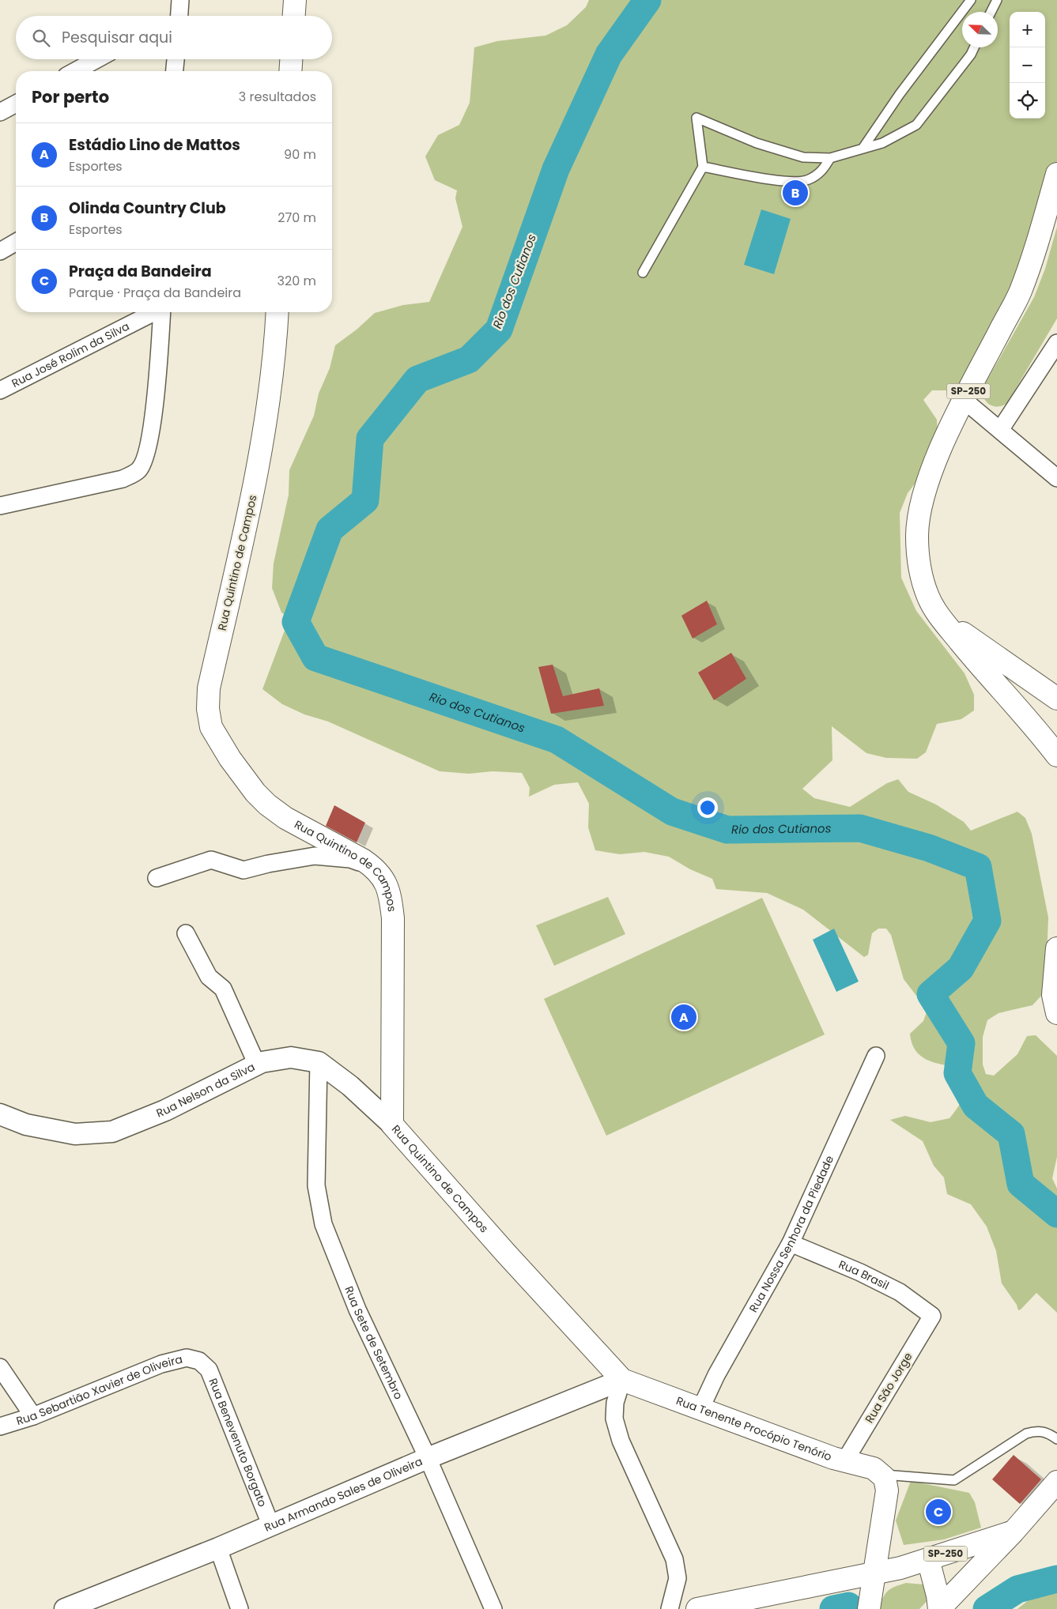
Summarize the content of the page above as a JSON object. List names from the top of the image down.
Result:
{
  "streets": {
    "main road": ["SP-250", "Rua Quintino de Campos", "Rua Tenente Procópio Tenório"],
    "street": [
      "Rua José Rolim da Silva",
      "Rua Nelson da Silva",
      "Rua Nossa Senhora da Piedade",
      "Rua Brasil",
      "Rua Sete de Setembro",
      "Rua São Jorge",
      "Rua Sebartião Xavier de Oliveira",
      "Rua Benevenuto Borgato",
      "Rua Armando Sales de Oliveira"
    ]
  },
  "crossings": [
    ["Rua Quintino de Campos", "Rua Nelson da Silva"],
    ["Rua Quintino de Campos", "Rua Tenente Procópio Tenório"],
    ["Rua Quintino de Campos", "Rua Armando Sales de Oliveira"],
    ["Rua Nelson da Silva", "Rua Sete de Setembro"],
    ["Rua Nossa Senhora da Piedade", "Rua Brasil"],
    ["Rua Nossa Senhora da Piedade", "Rua Tenente Procópio Tenório"],
    ["Rua Brasil", "Rua São Jorge"],
    ["Rua Sete de Setembro", "Rua Armando Sales de Oliveira"],
    ["Rua São Jorge", "Rua Tenente Procópio Tenório"],
    ["Rua Sebartião Xavier de Oliveira", "Rua Benevenuto Borgato"],
    ["Rua Tenente Procópio Tenório", "Rua Armando Sales de Oliveira"],
    ["Rua Benevenuto Borgato", "Rua Armando Sales de Oliveira"]
  ],
  "water": ["Rio dos Cutianos"],
  "north": "top left",
  "page": {
    "map_buttons": ["+", "−"],
    "search": "Pesquisar aqui",
    "heading": ["Por perto", "3 resultados"],
    "list": [
      {
        "mark": "A",
        "name": "Estádio Lino de Mattos",
        "note": "Esportes",
        "value": "90 m"
      },
      {
        "mark": "B",
        "name": "Olinda Country Club",
        "note": "Esportes",
        "value": "270 m"
      },
      {
        "mark": "C",
        "name": "Praça da Bandeira",
        "note": "Parque · Praça da Bandeira",
        "value": "320 m"
      }
    ],
    "pins": ["B", "A", "C"]
  }
}
